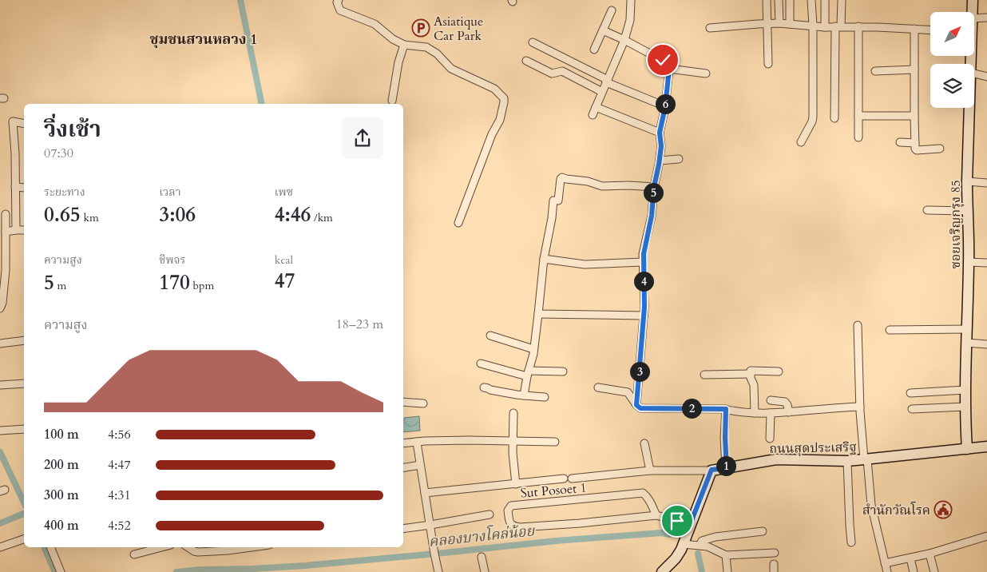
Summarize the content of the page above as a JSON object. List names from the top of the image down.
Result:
{
  "streets": {
    "street": ["ซอยเจริญกรุง 85", "ถนนสุดประเสริฐ", "Sut Posoet 1"]
  },
  "crossings": [
    ["ซอยเจริญกรุง 85", "ถนนสุดประเสริฐ"]
  ],
  "districts": ["ชุมชนสวนหลวง 1"],
  "water": ["คลองบางโคล่น้อย"],
  "places": {
    "parking": ["Asiatique Car Park"],
    "public building": ["สำนักวัณโรค"]
  },
  "north": "top right",
  "page": {
    "pins": [
      "6",
      "5",
      "4",
      "3",
      "2",
      "1"
    ],
    "heading": ["วิ่งเช้า", "07:30"],
    "stats": [
      ["ระยะทาง", "0.65 km"],
      ["เวลา", "3:06"],
      ["เพซ", "4:46 /km"],
      ["ความสูง", "5 m"],
      ["ชีพจร", "170 bpm"],
      ["kcal", "47"]
    ],
    "chart": ["ความสูง", "18–23 m"],
    "list": [
      {
        "name": "100 m",
        "note": "4:56"
      },
      {
        "name": "200 m",
        "note": "4:47"
      },
      {
        "name": "300 m",
        "note": "4:31"
      },
      {
        "name": "400 m",
        "note": "4:52"
      }
    ]
  }
}
